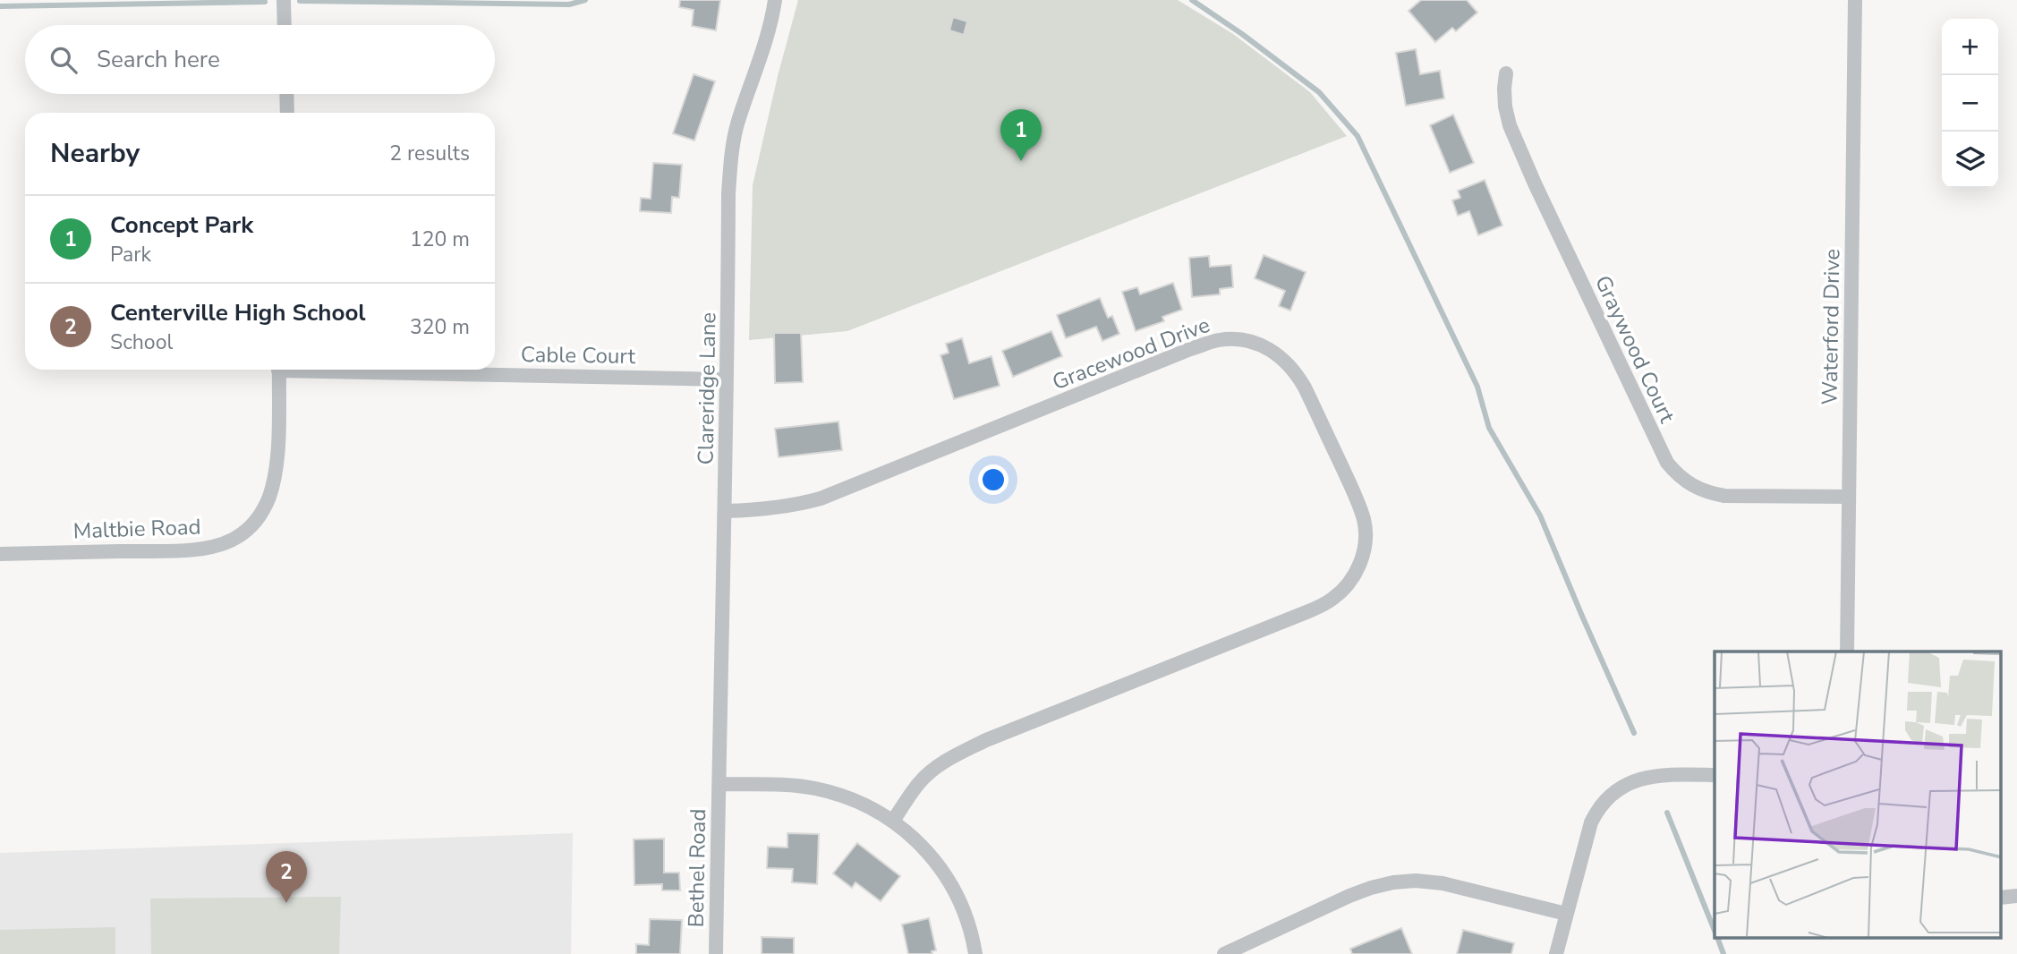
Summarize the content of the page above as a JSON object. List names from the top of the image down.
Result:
{
  "streets": {
    "street": [
      "Waterford Drive",
      "Graywood Court",
      "Gracewood Drive",
      "Cable Court",
      "Clareridge Lane",
      "Maltbie Road",
      "Bethel Road"
    ]
  },
  "crossings": [
    ["Waterford Drive", "Graywood Court"],
    ["Gracewood Drive", "Clareridge Lane"],
    ["Cable Court", "Clareridge Lane"],
    ["Clareridge Lane", "Bethel Road"]
  ],
  "page": {
    "map_buttons": ["+", "−"],
    "search": "Search here",
    "pins": ["1", "2"],
    "heading": ["Nearby", "2 results"],
    "list": [
      {
        "mark": "1",
        "name": "Concept Park",
        "note": "Park",
        "value": "120 m"
      },
      {
        "mark": "2",
        "name": "Centerville High School",
        "note": "School",
        "value": "320 m"
      }
    ]
  }
}
